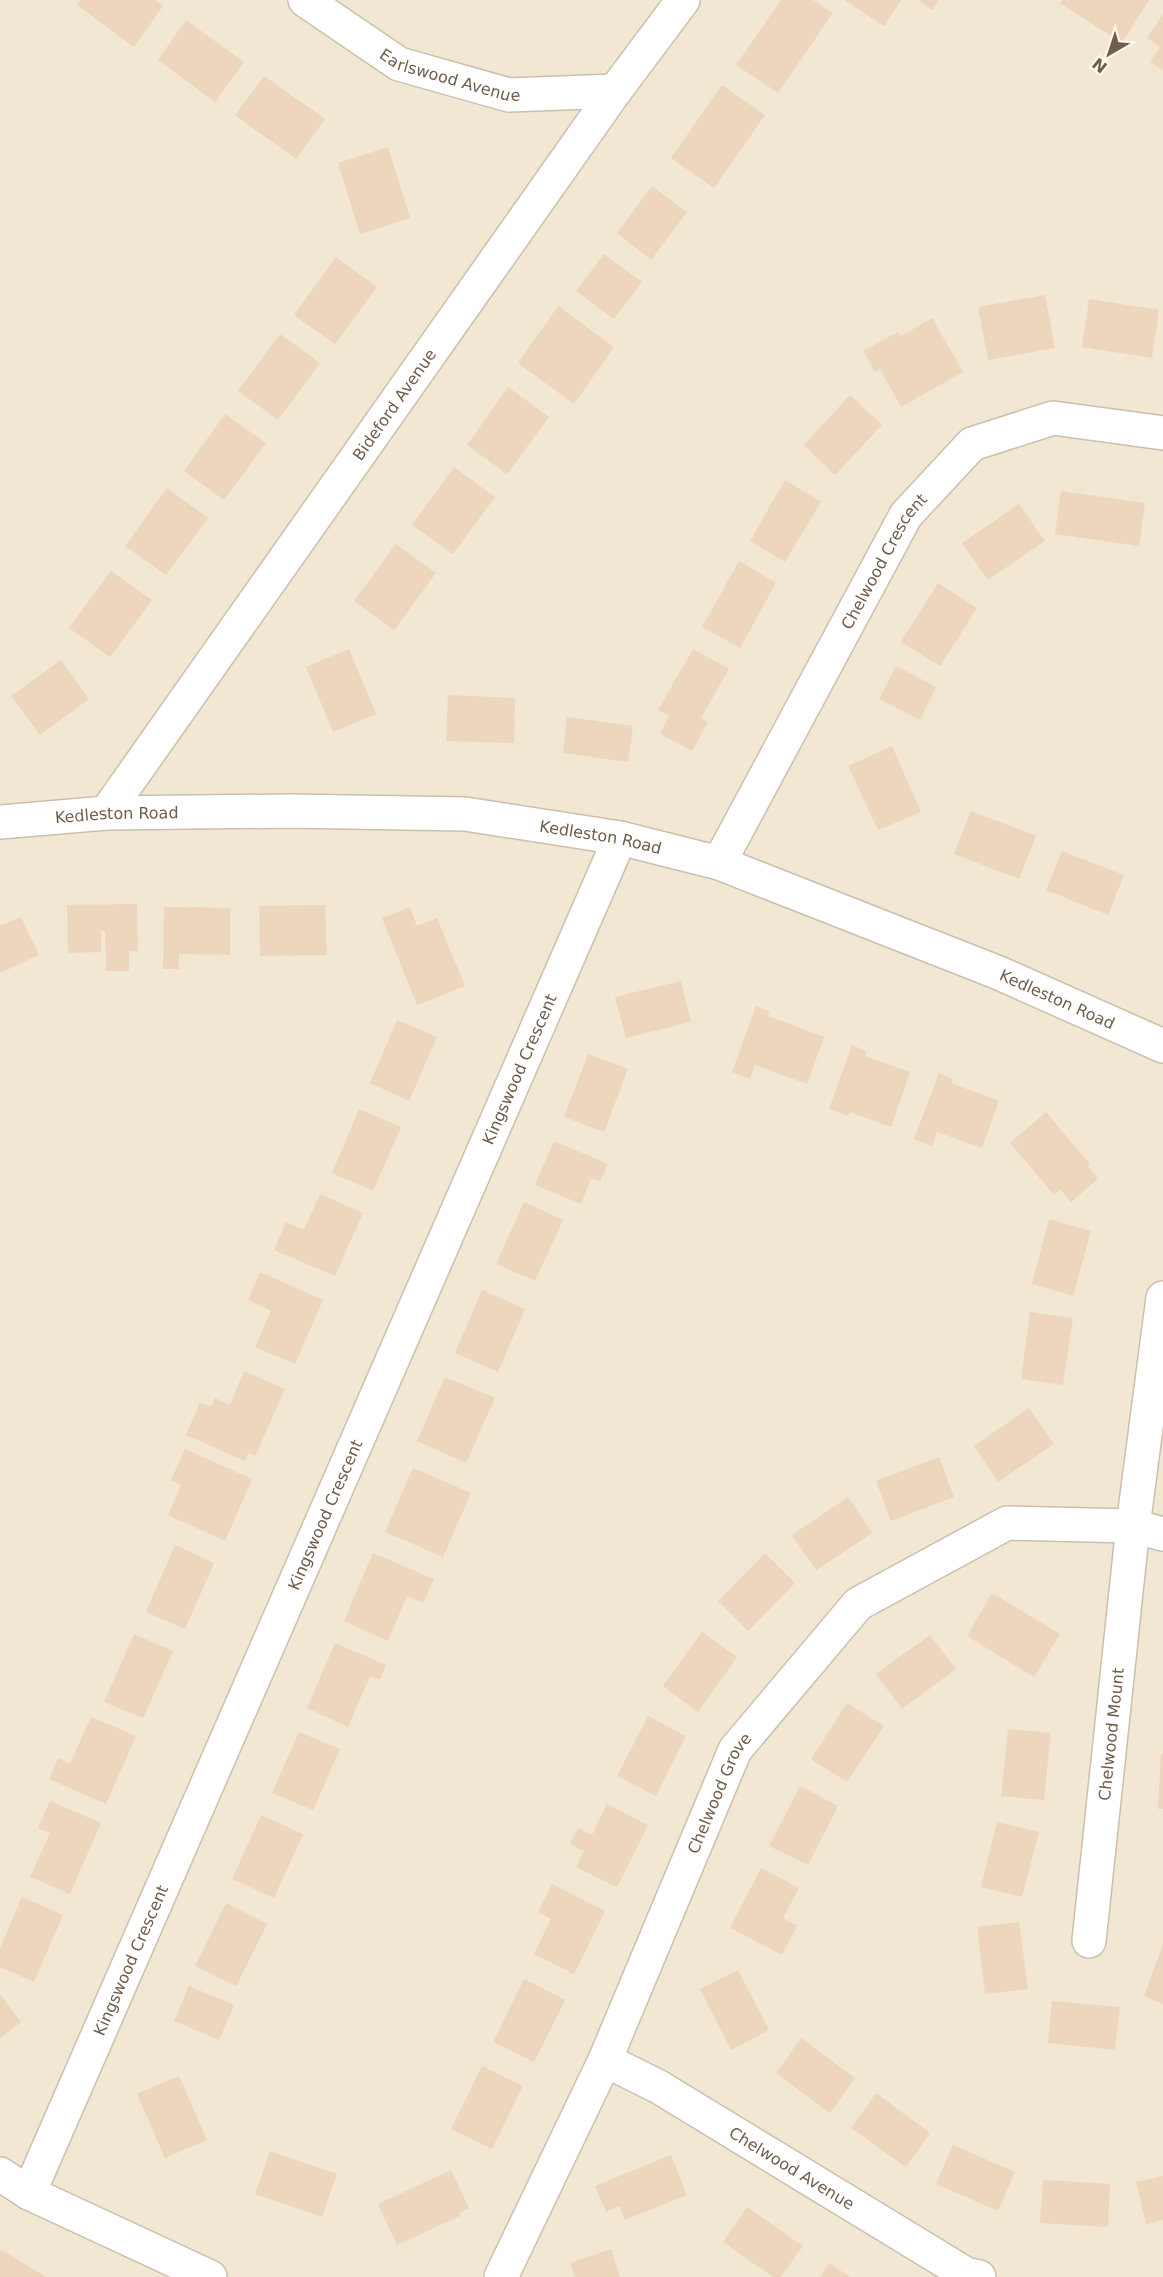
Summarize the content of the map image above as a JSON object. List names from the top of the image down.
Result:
{
  "streets": {
    "street": [
      "Earlswood Avenue",
      "Bideford Avenue",
      "Chelwood Crescent",
      "Kedleston Road",
      "Kingswood Crescent",
      "Chelwood Mount",
      "Chelwood Grove",
      "Chelwood Avenue"
    ]
  },
  "crossings": [
    ["Earlswood Avenue", "Bideford Avenue"],
    ["Bideford Avenue", "Kedleston Road"],
    ["Chelwood Crescent", "Kedleston Road"],
    ["Kedleston Road", "Kingswood Crescent"],
    ["Chelwood Mount", "Chelwood Grove"],
    ["Chelwood Grove", "Chelwood Avenue"]
  ],
  "north": "bottom left"
}
